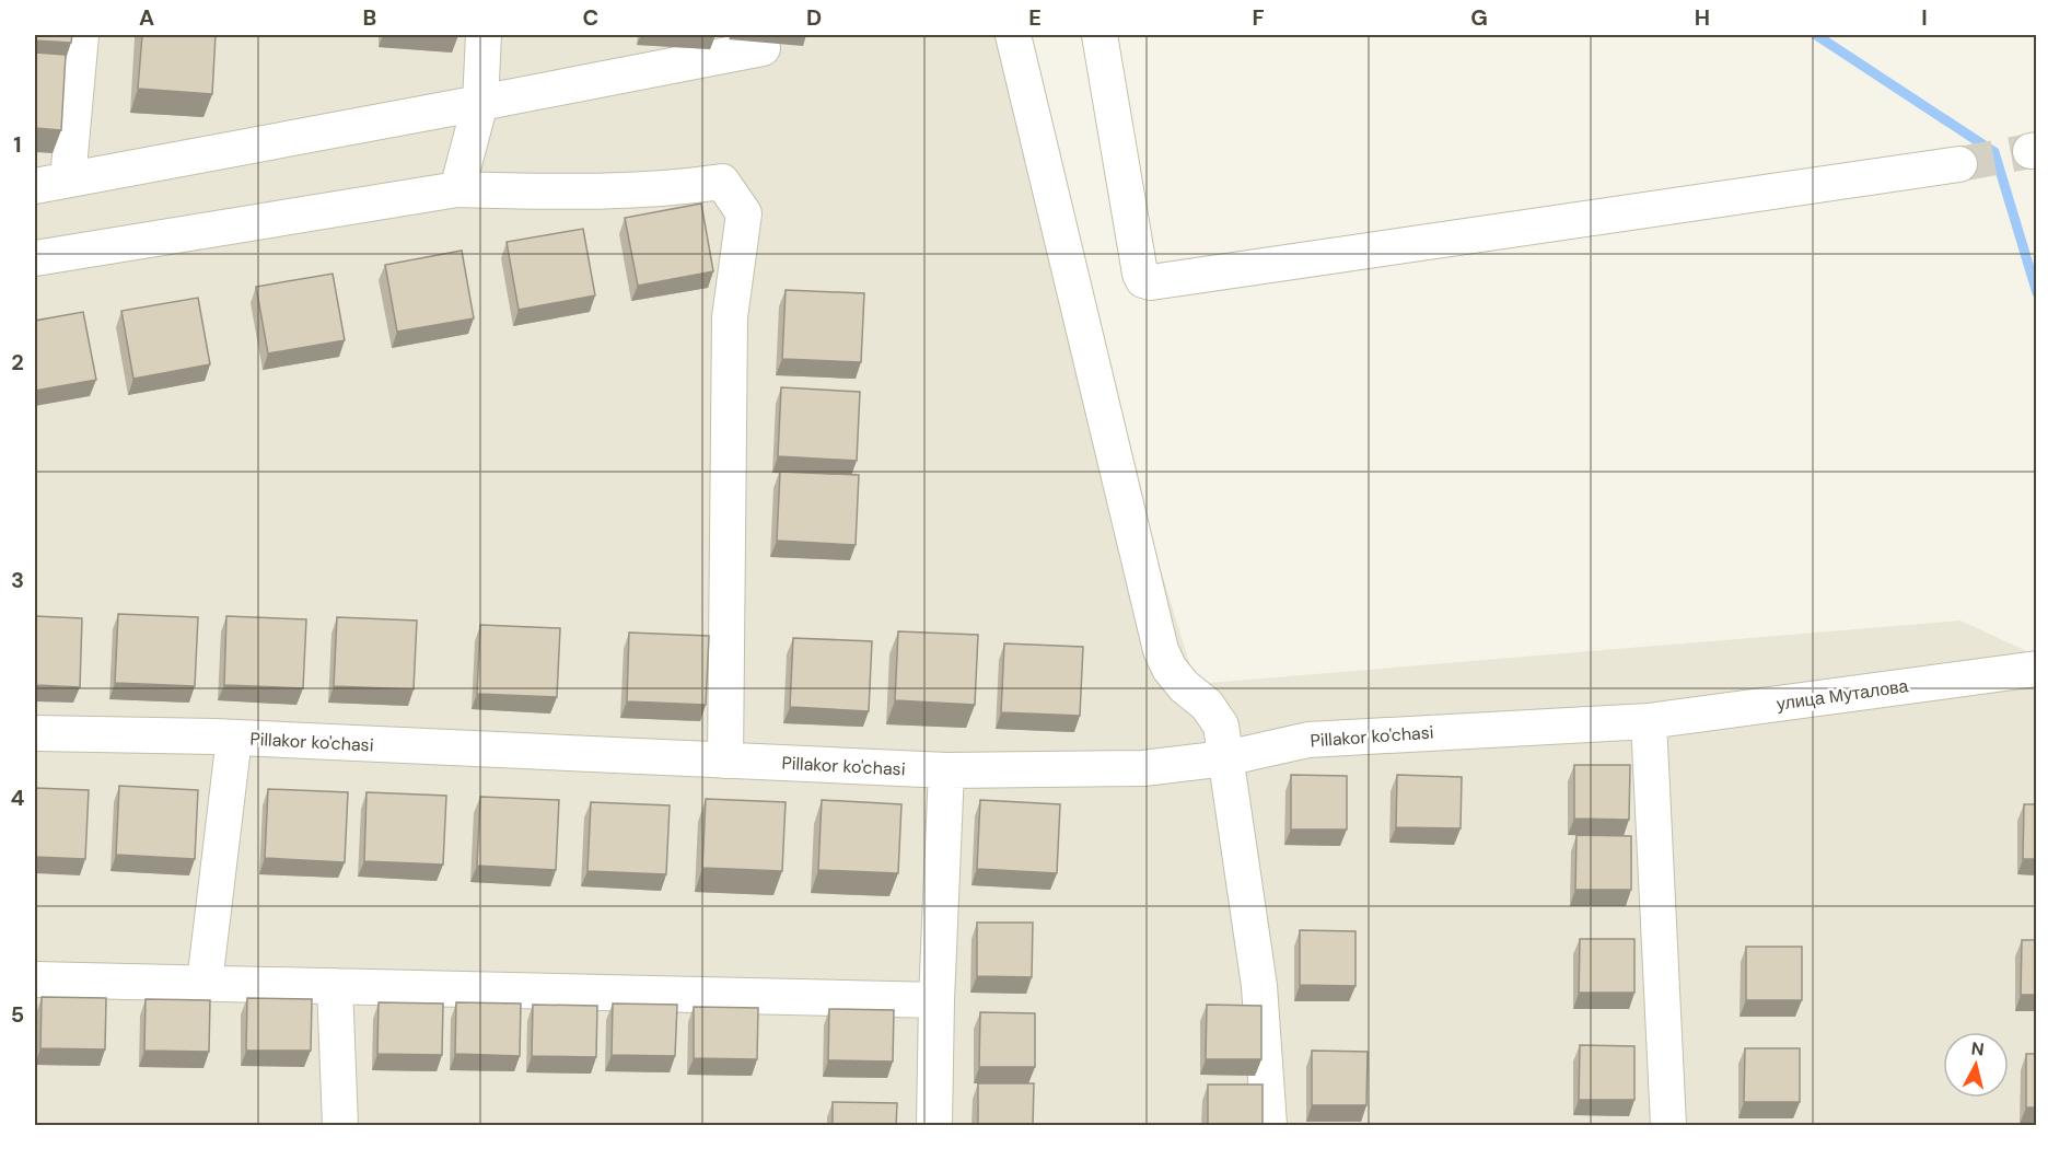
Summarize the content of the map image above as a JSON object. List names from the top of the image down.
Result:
{
  "streets": {
    "street": ["улица Муталова", "Pillakor ko'chasi"]
  },
  "crossings": [
    ["улица Муталова", "Pillakor ko'chasi"]
  ],
  "north": "top",
  "grid": {
    "columns": [
      "A",
      "B",
      "C",
      "D",
      "E",
      "F",
      "G",
      "H",
      "I"
    ],
    "rows": [
      "1",
      "2",
      "3",
      "4",
      "5"
    ]
  }
}
